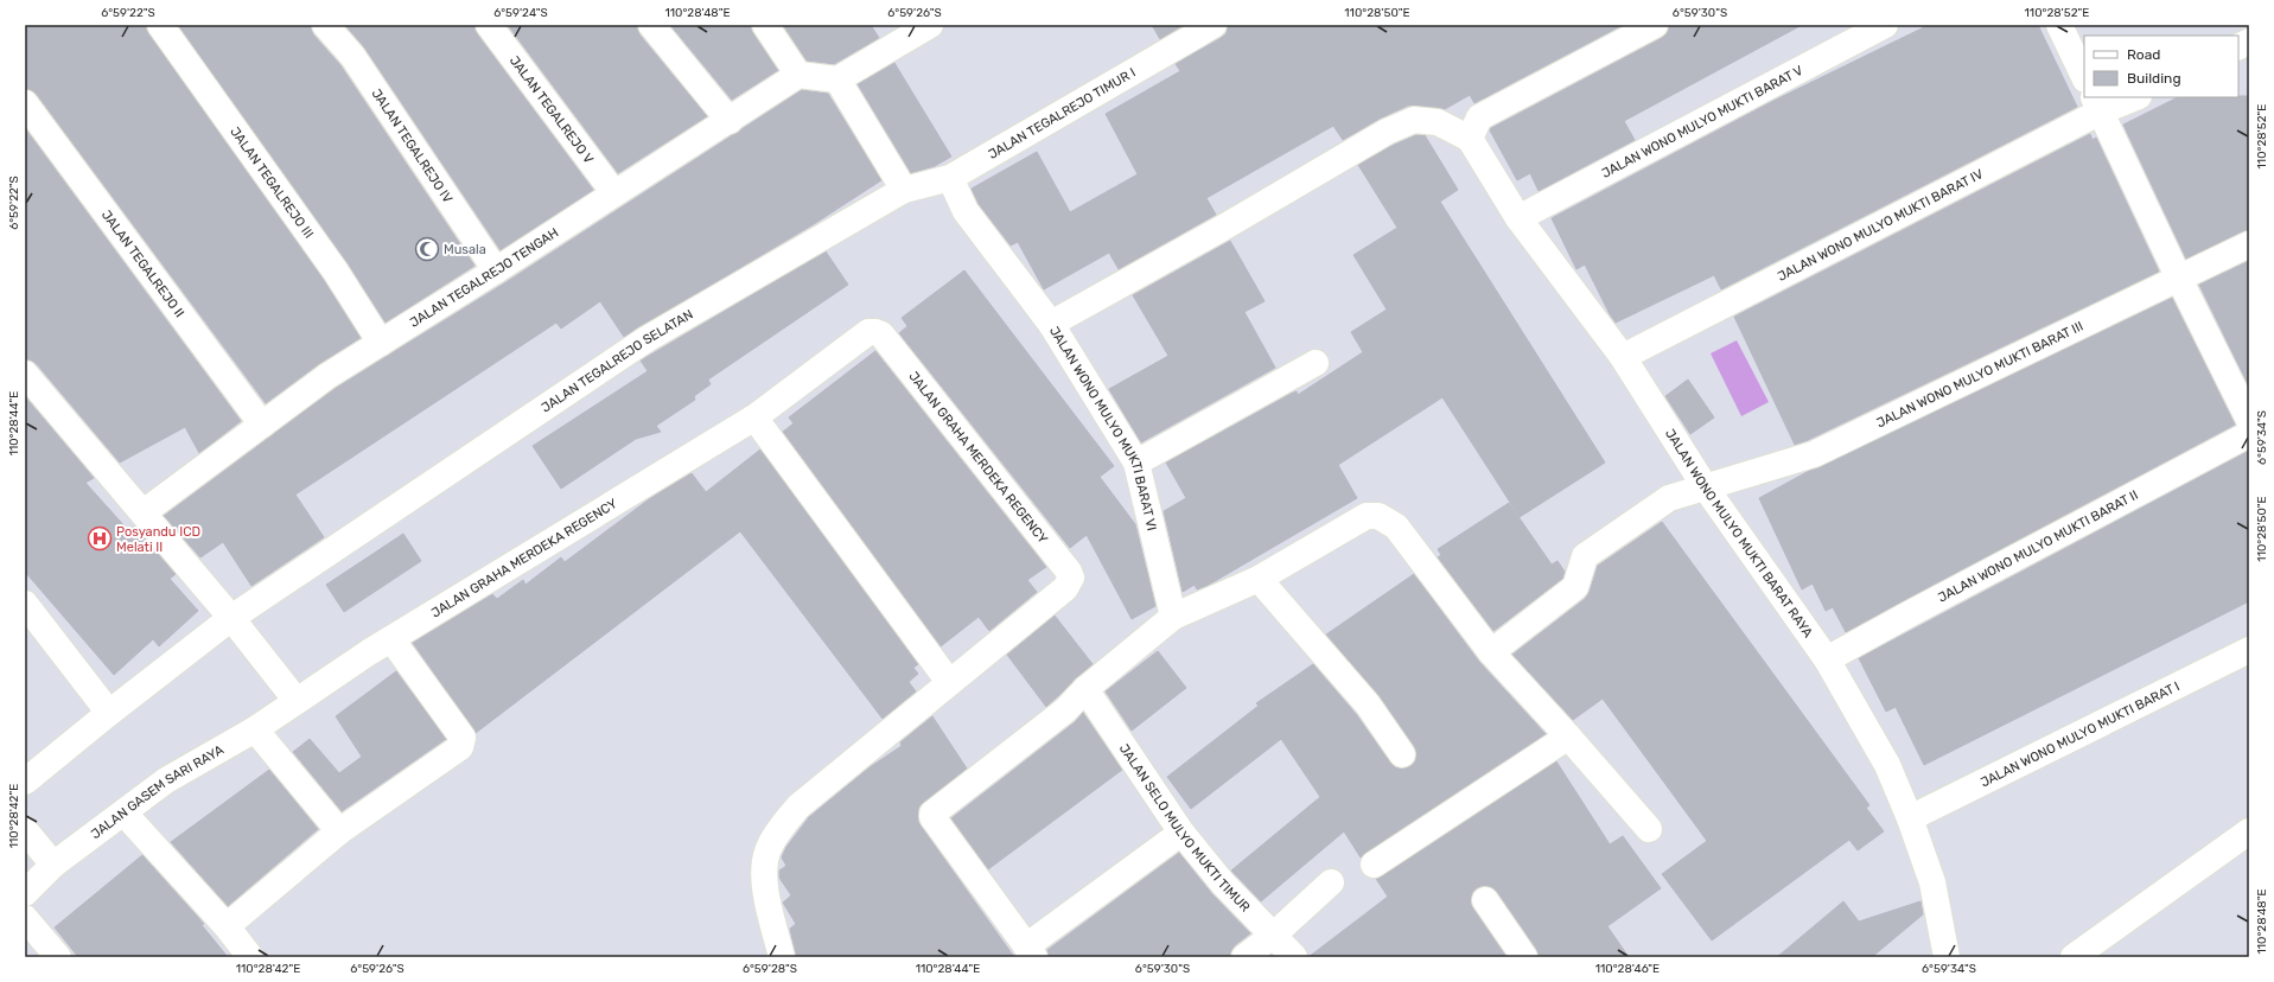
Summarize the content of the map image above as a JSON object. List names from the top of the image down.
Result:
{
  "streets": {
    "street": [
      "JALAN TEGALREJO V",
      "JALAN TEGALREJO TIMUR I",
      "JALAN WONO MULYO MUKTI BARAT V",
      "JALAN TEGALREJO IV",
      "JALAN TEGALREJO III",
      "JALAN WONO MULYO MUKTI BARAT IV",
      "JALAN TEGALREJO II",
      "JALAN TEGALREJO TENGAH",
      "JALAN TEGALREJO SELATAN",
      "JALAN WONO MULYO MUKTI BARAT III",
      "JALAN WONO MULYO MUKTI BARAT VI",
      "JALAN GRAHA MERDEKA REGENCY",
      "JALAN WONO MULYO MUKTI BARAT RAYA",
      "JALAN WONO MULYO MUKTI BARAT II",
      "JALAN WONO MULYO MUKTI BARAT I",
      "JALAN GASEM SARI RAYA",
      "JALAN SELO MULYO MUKTI TIMUR"
    ]
  },
  "crossings": [
    ["JALAN TEGALREJO V", "JALAN TEGALREJO TENGAH"],
    ["JALAN TEGALREJO TIMUR I", "JALAN TEGALREJO SELATAN"],
    ["JALAN TEGALREJO TIMUR I", "JALAN WONO MULYO MUKTI BARAT VI"],
    ["JALAN WONO MULYO MUKTI BARAT V", "JALAN WONO MULYO MUKTI BARAT RAYA"],
    ["JALAN TEGALREJO IV", "JALAN TEGALREJO TENGAH"],
    ["JALAN TEGALREJO III", "JALAN TEGALREJO TENGAH"],
    ["JALAN WONO MULYO MUKTI BARAT IV", "JALAN WONO MULYO MUKTI BARAT RAYA"],
    ["JALAN TEGALREJO II", "JALAN TEGALREJO TENGAH"],
    ["JALAN WONO MULYO MUKTI BARAT III", "JALAN WONO MULYO MUKTI BARAT RAYA"],
    ["JALAN GRAHA MERDEKA REGENCY", "JALAN GASEM SARI RAYA"],
    ["JALAN WONO MULYO MUKTI BARAT RAYA", "JALAN WONO MULYO MUKTI BARAT II"],
    ["JALAN WONO MULYO MUKTI BARAT RAYA", "JALAN WONO MULYO MUKTI BARAT I"]
  ],
  "places": {
    "mosque": ["Musala"],
    "hospital": ["Posyandu ICD Melati II"]
  },
  "legend": ["Road", "Building"],
  "coordinates": [
    "6°59'22\"S",
    "6°59'24\"S",
    "110°28'48\"E",
    "6°59'26\"S",
    "110°28'50\"E",
    "6°59'30\"S",
    "110°28'52\"E",
    "110°28'44\"E",
    "6°59'34\"S",
    "110°28'42\"E",
    "6°59'28\"S",
    "110°28'46\"E"
  ]
}
